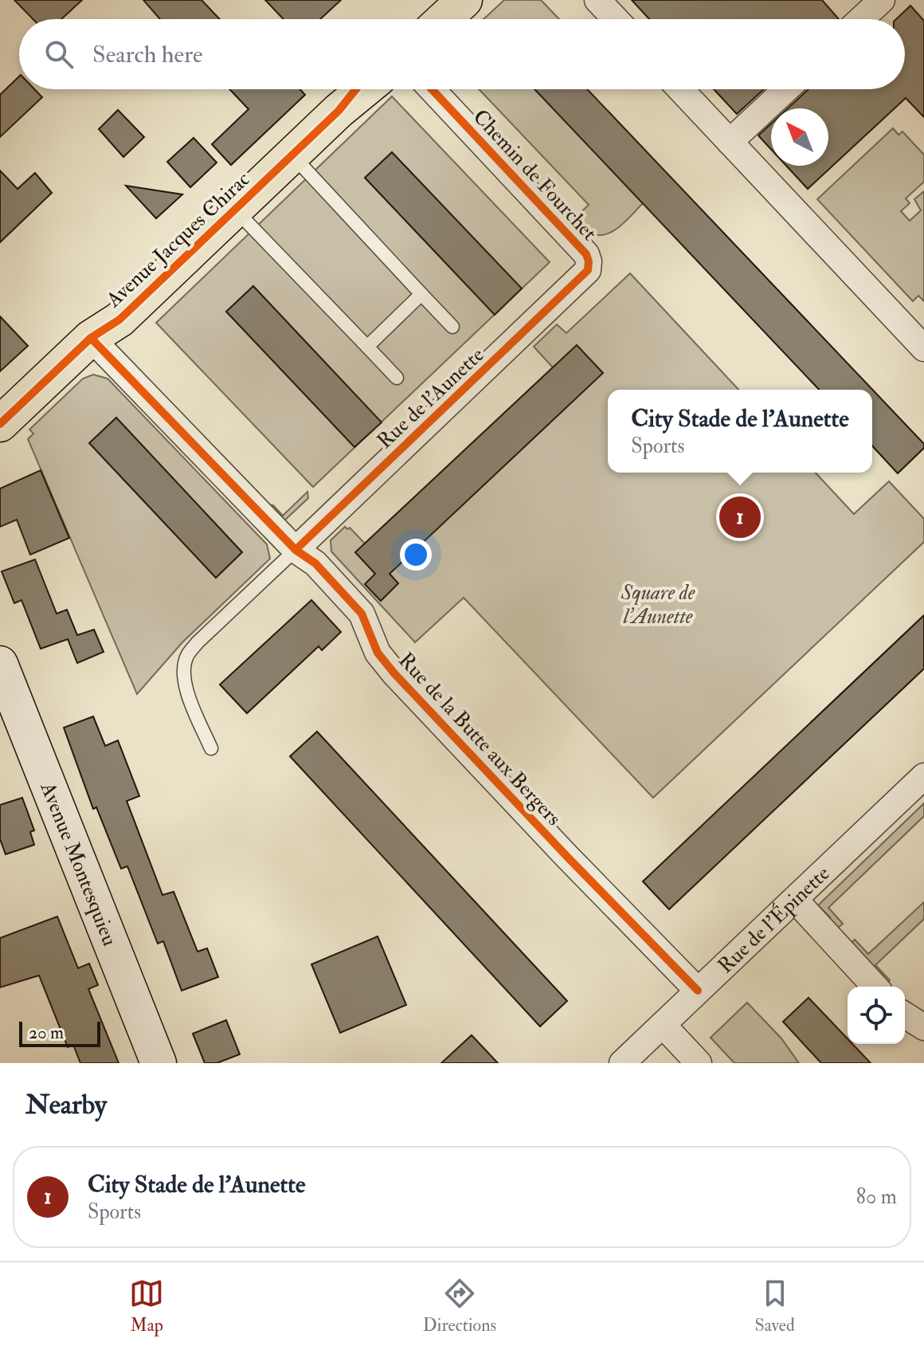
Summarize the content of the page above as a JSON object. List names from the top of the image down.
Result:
{
  "streets": {
    "main road": ["Avenue Jacques Chirac"],
    "street": [
      "Chemin de Fourchet",
      "Rue de l'Aunette",
      "Rue de la Butte aux Bergers",
      "Avenue Montesquieu",
      "Rue de l'Épinette"
    ]
  },
  "crossings": [
    ["Chemin de Fourchet", "Rue de l'Aunette"],
    ["Avenue Jacques Chirac", "Rue de la Butte aux Bergers"],
    ["Rue de l'Aunette", "Rue de la Butte aux Bergers"],
    ["Rue de la Butte aux Bergers", "Rue de l'Épinette"]
  ],
  "parks": ["Square de l'Aunette"],
  "scale_bar": "20 m",
  "north": "top left",
  "page": {
    "search": "Search here",
    "popup": ["City Stade de l'Aunette", "Sports"],
    "pins": "1",
    "scale": "20 m",
    "heading": "Nearby",
    "list": [
      {
        "mark": "1",
        "name": "City Stade de l'Aunette",
        "note": "Sports",
        "value": "80 m"
      }
    ],
    "nav": ["Map", "Directions", "Saved"]
  }
}
